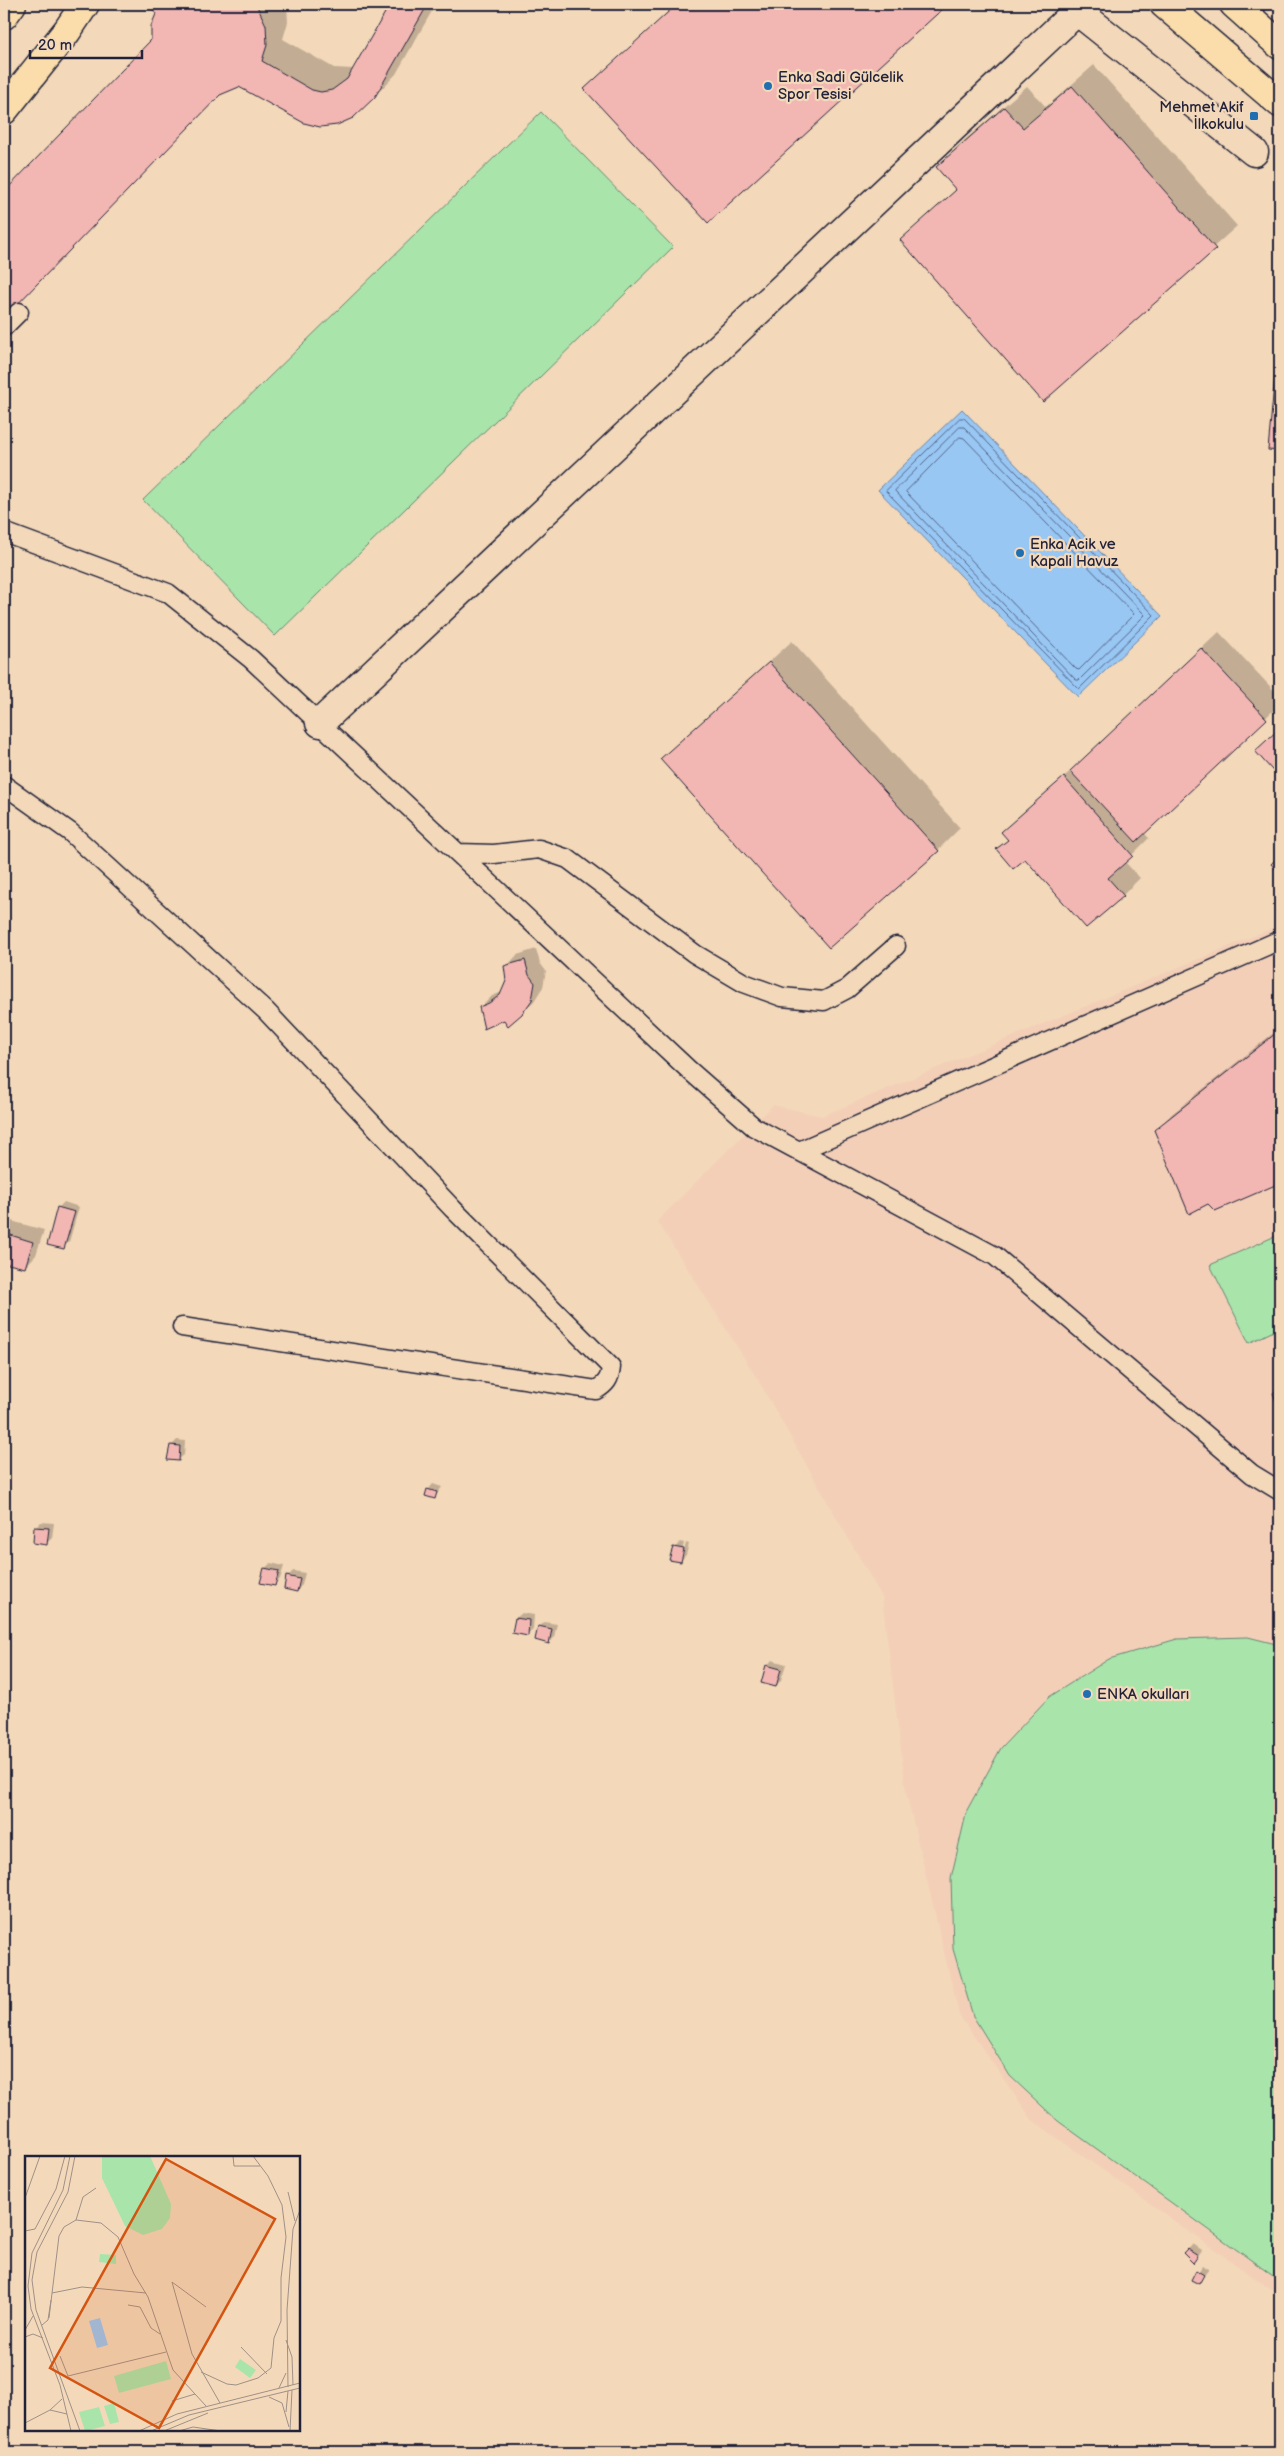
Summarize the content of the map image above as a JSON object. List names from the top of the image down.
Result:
{
  "places": {
    "other": ["Enka Sadi Gülcelik Spor Tesisi", "Enka Acik ve Kapali Havuz", "ENKA okulları"],
    "transit": ["Mehmet Akif İlkokulu"]
  },
  "scale_bar": "20 m"
}
